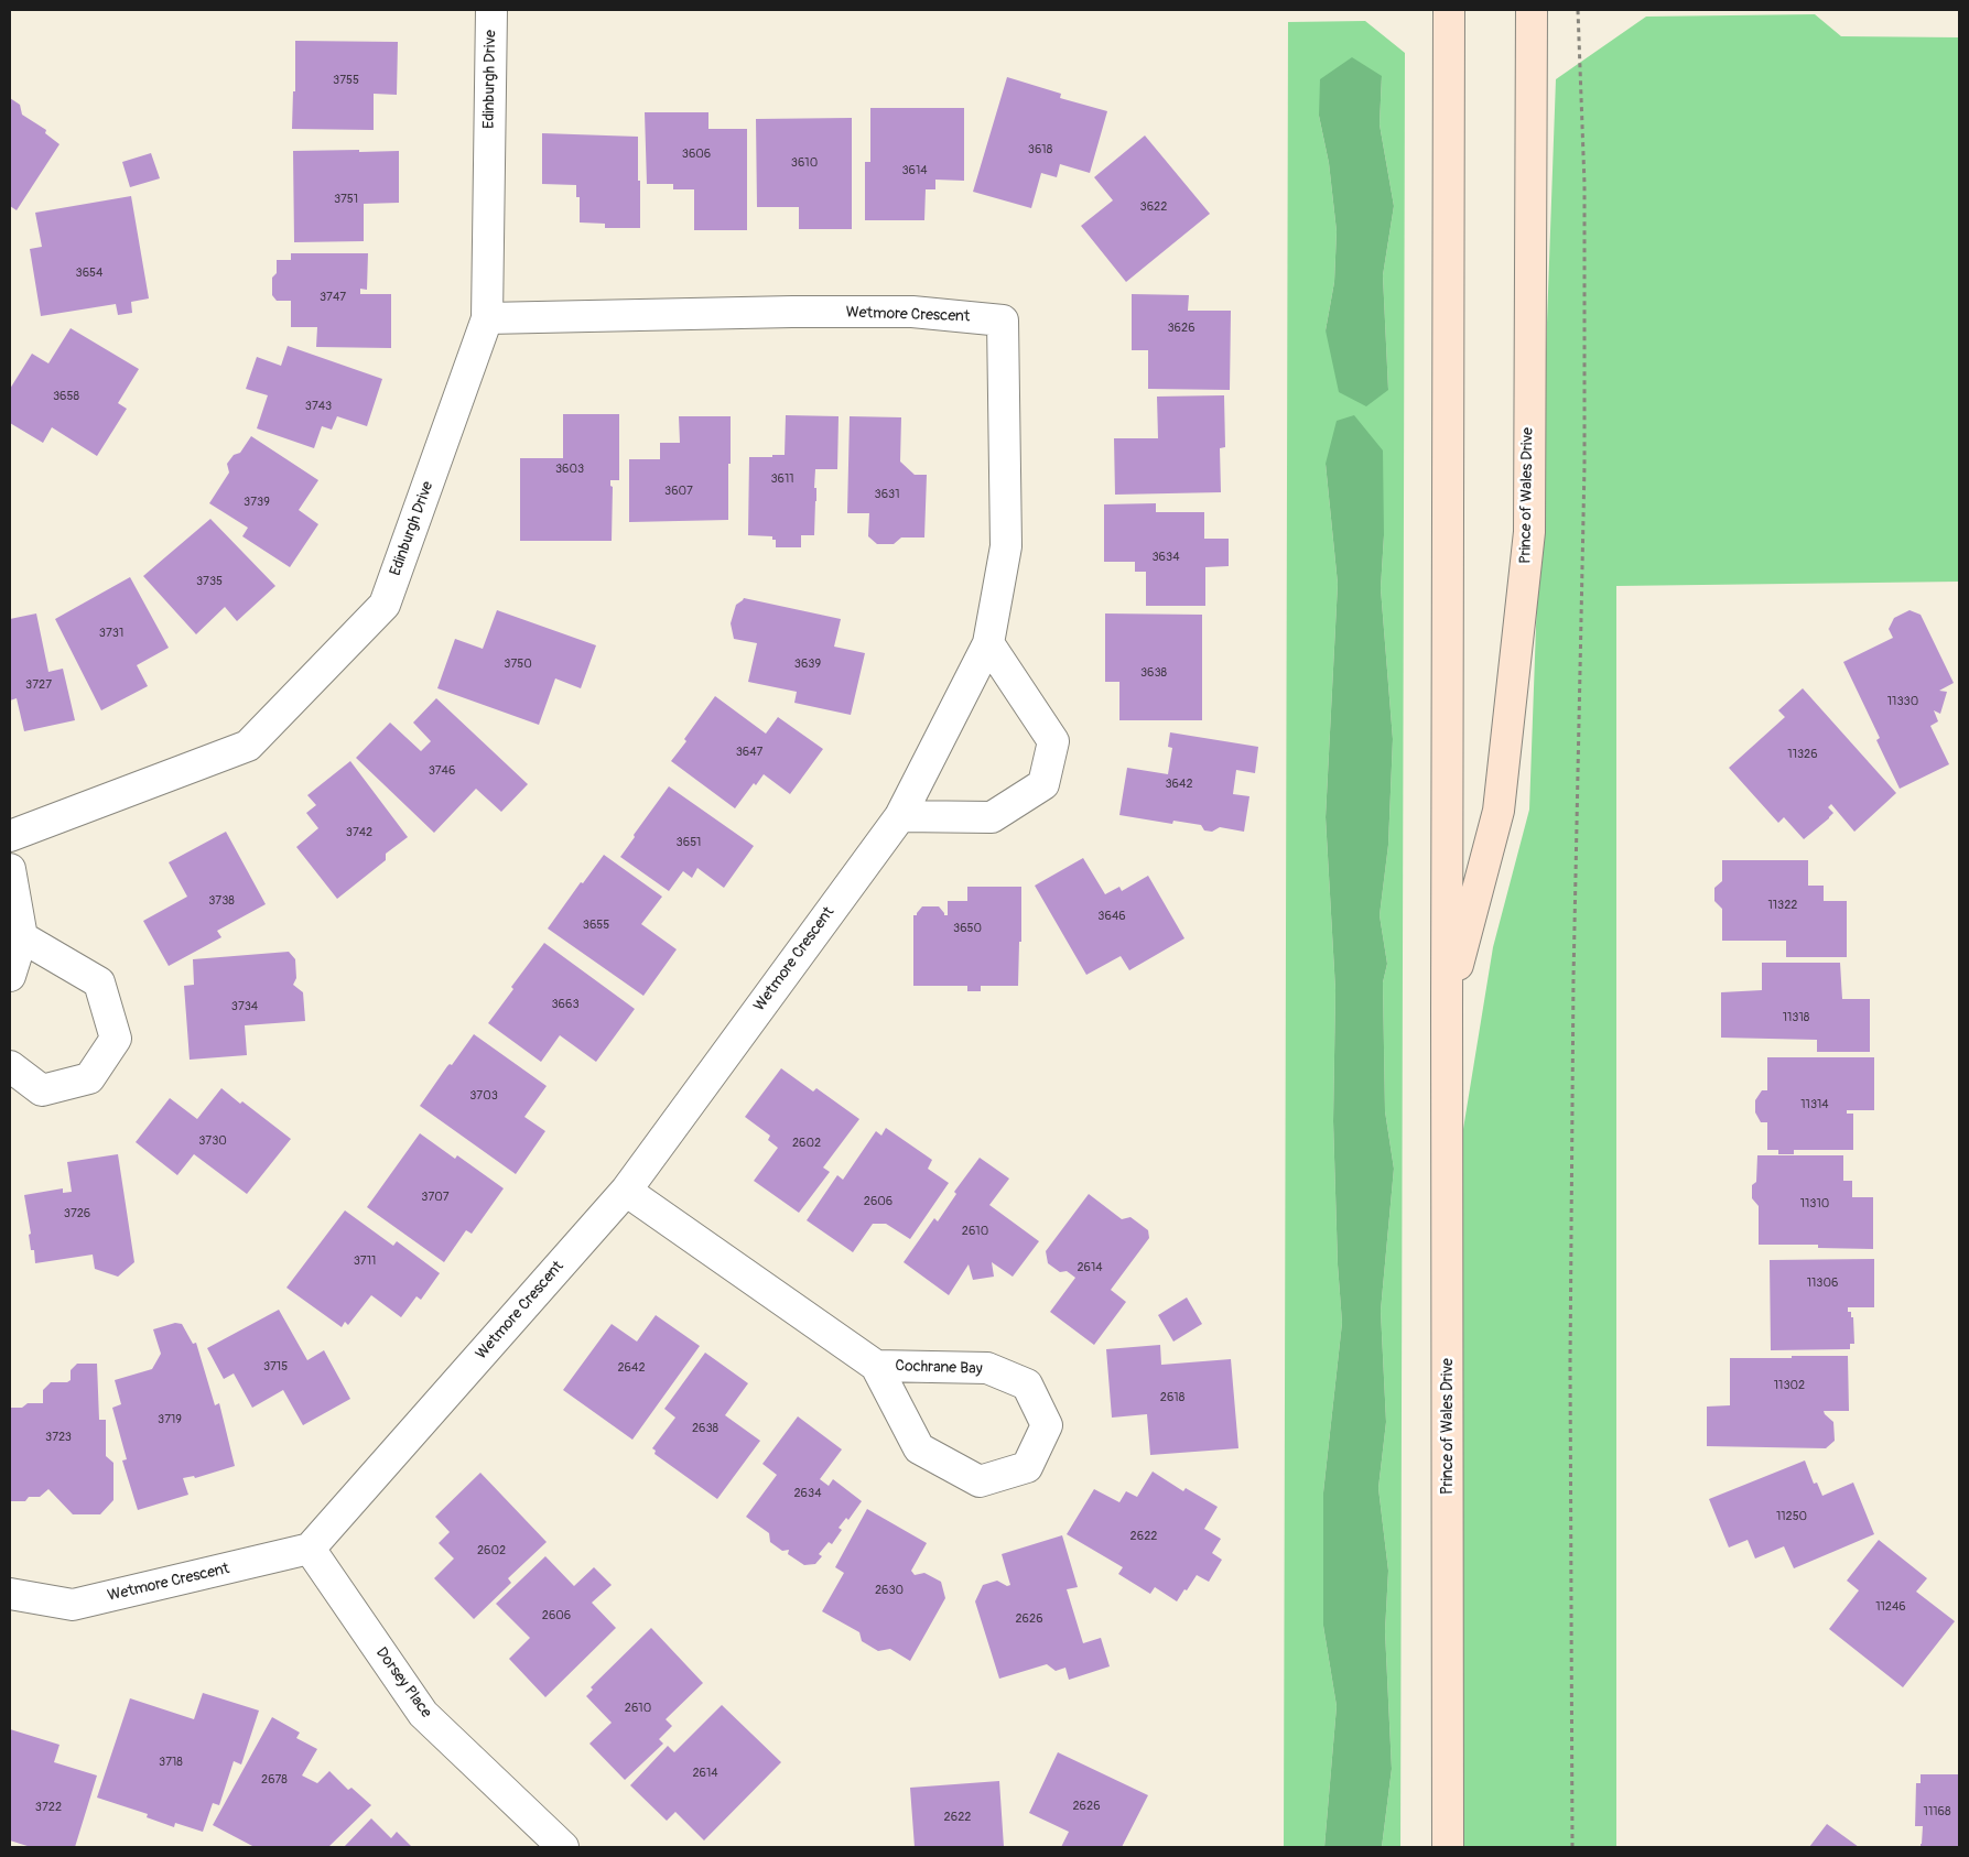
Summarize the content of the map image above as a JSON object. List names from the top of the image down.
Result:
{
  "streets": {
    "main road": ["Prince of Wales Drive"],
    "street": [
      "Edinburgh Drive",
      "Wetmore Crescent",
      "Cochrane Bay",
      "Dorsey Place"
    ]
  },
  "crossings": [
    ["Edinburgh Drive", "Wetmore Crescent"],
    ["Wetmore Crescent", "Cochrane Bay"],
    ["Wetmore Crescent", "Dorsey Place"]
  ],
  "house_numbers": [
    "3755",
    "3618",
    "3606",
    "3610",
    "3614",
    "3751",
    "3622",
    "3654",
    "3747",
    "3626",
    "3658",
    "3743",
    "3603",
    "3611",
    "3607",
    "3631",
    "3739",
    "3634",
    "3735",
    "3731",
    "3750",
    "3639",
    "3638",
    "3727",
    "11330",
    "3647",
    "11326",
    "3746",
    "3642",
    "3742",
    "3651",
    "3738",
    "11322",
    "3646",
    "3655",
    "3650",
    "3663",
    "3734",
    "11318",
    "3703",
    "11314",
    "3730",
    "2602",
    "3707",
    "2606",
    "11310",
    "3726",
    "2610",
    "3711",
    "2614",
    "11306",
    "3715",
    "2642",
    "11302",
    "2618",
    "3719",
    "2638",
    "3723",
    "2634",
    "11250",
    "2622",
    "2602",
    "2630",
    "11246",
    "2606",
    "2626",
    "2610",
    "3718",
    "2614",
    "2678",
    "2626",
    "3722",
    "11168",
    "2622"
  ]
}
